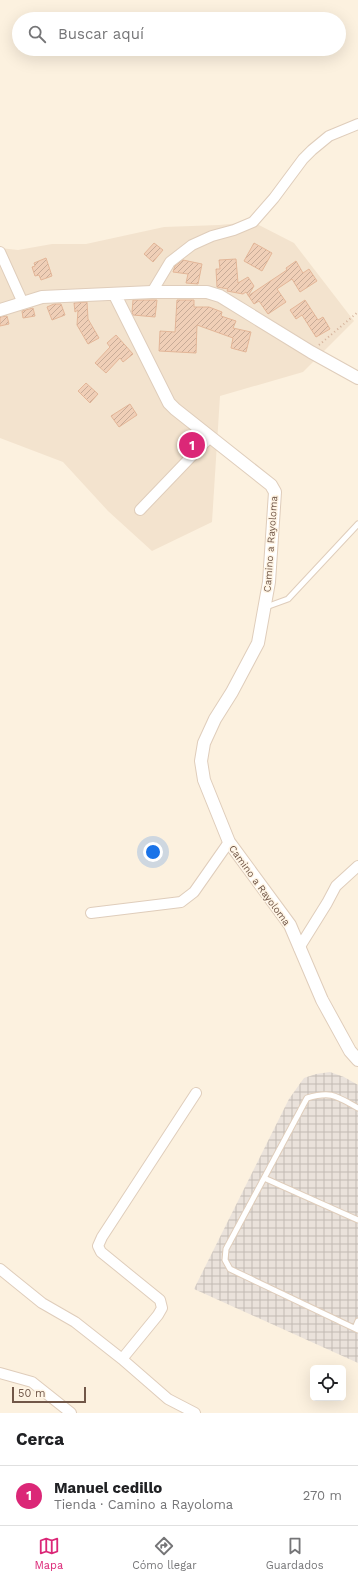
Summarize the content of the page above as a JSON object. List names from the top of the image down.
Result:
{
  "streets": {
    "street": ["Camino a Rayoloma"]
  },
  "scale_bar": "50 m",
  "page": {
    "search": "Buscar aquí",
    "pins": "1",
    "scale": "50 m",
    "heading": "Cerca",
    "list": [
      {
        "mark": "1",
        "name": "Manuel cedillo",
        "note": "Tienda · Camino a Rayoloma",
        "value": "270 m"
      }
    ],
    "nav": ["Mapa", "Cómo llegar", "Guardados"]
  }
}
